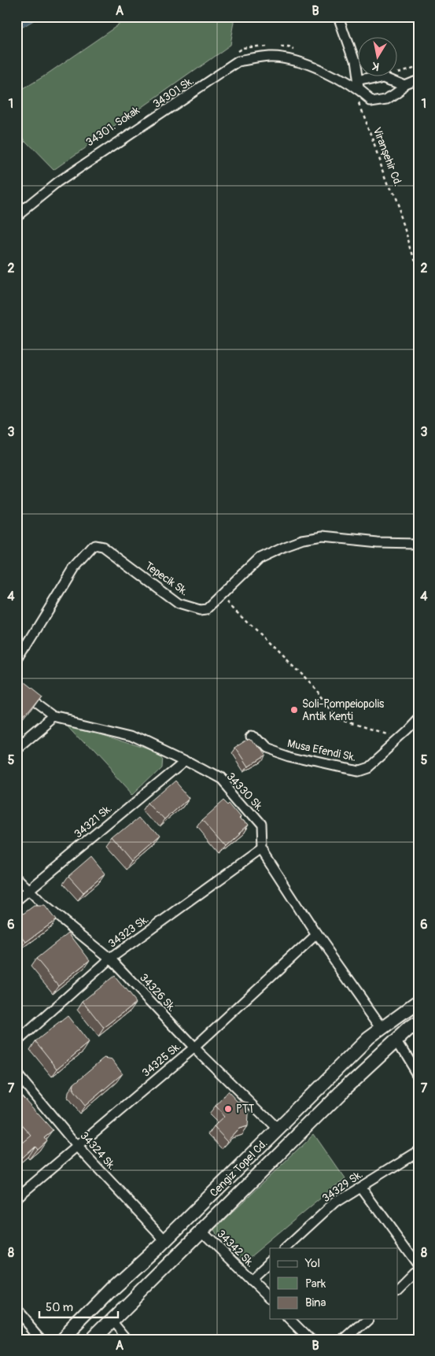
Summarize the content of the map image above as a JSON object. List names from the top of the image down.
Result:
{
  "streets": {
    "street": [
      "34301 Sk.",
      "Tepecik Sk.",
      "Musa Efendi Sk.",
      "34330 Sk.",
      "34321 Sk.",
      "34323 Sk.",
      "34326 Sk.",
      "34325 Sk.",
      "34324 Sk.",
      "Cengiz Topel Cd.",
      "34329 Sk.",
      "34342 Sk."
    ],
    "path": ["Viranşehir Cd."]
  },
  "crossings": [
    ["34330 Sk.", "34321 Sk."],
    ["34330 Sk.", "34323 Sk."],
    ["34321 Sk.", "34326 Sk."],
    ["34323 Sk.", "34326 Sk."],
    ["34326 Sk.", "34325 Sk."],
    ["34326 Sk.", "Cengiz Topel Cd."],
    ["34325 Sk.", "34324 Sk."],
    ["34324 Sk.", "Cengiz Topel Cd."],
    ["Cengiz Topel Cd.", "34342 Sk."]
  ],
  "places": ["Soli-Pompeiopolis Antik Kenti", "PTT"],
  "legend": ["Yol", "Park", "Bina"],
  "scale_bar": "50 m",
  "north": "bottom",
  "grid": {
    "columns": ["A", "B"],
    "rows": [
      "1",
      "2",
      "3",
      "4",
      "5",
      "6",
      "7",
      "8"
    ]
  }
}
